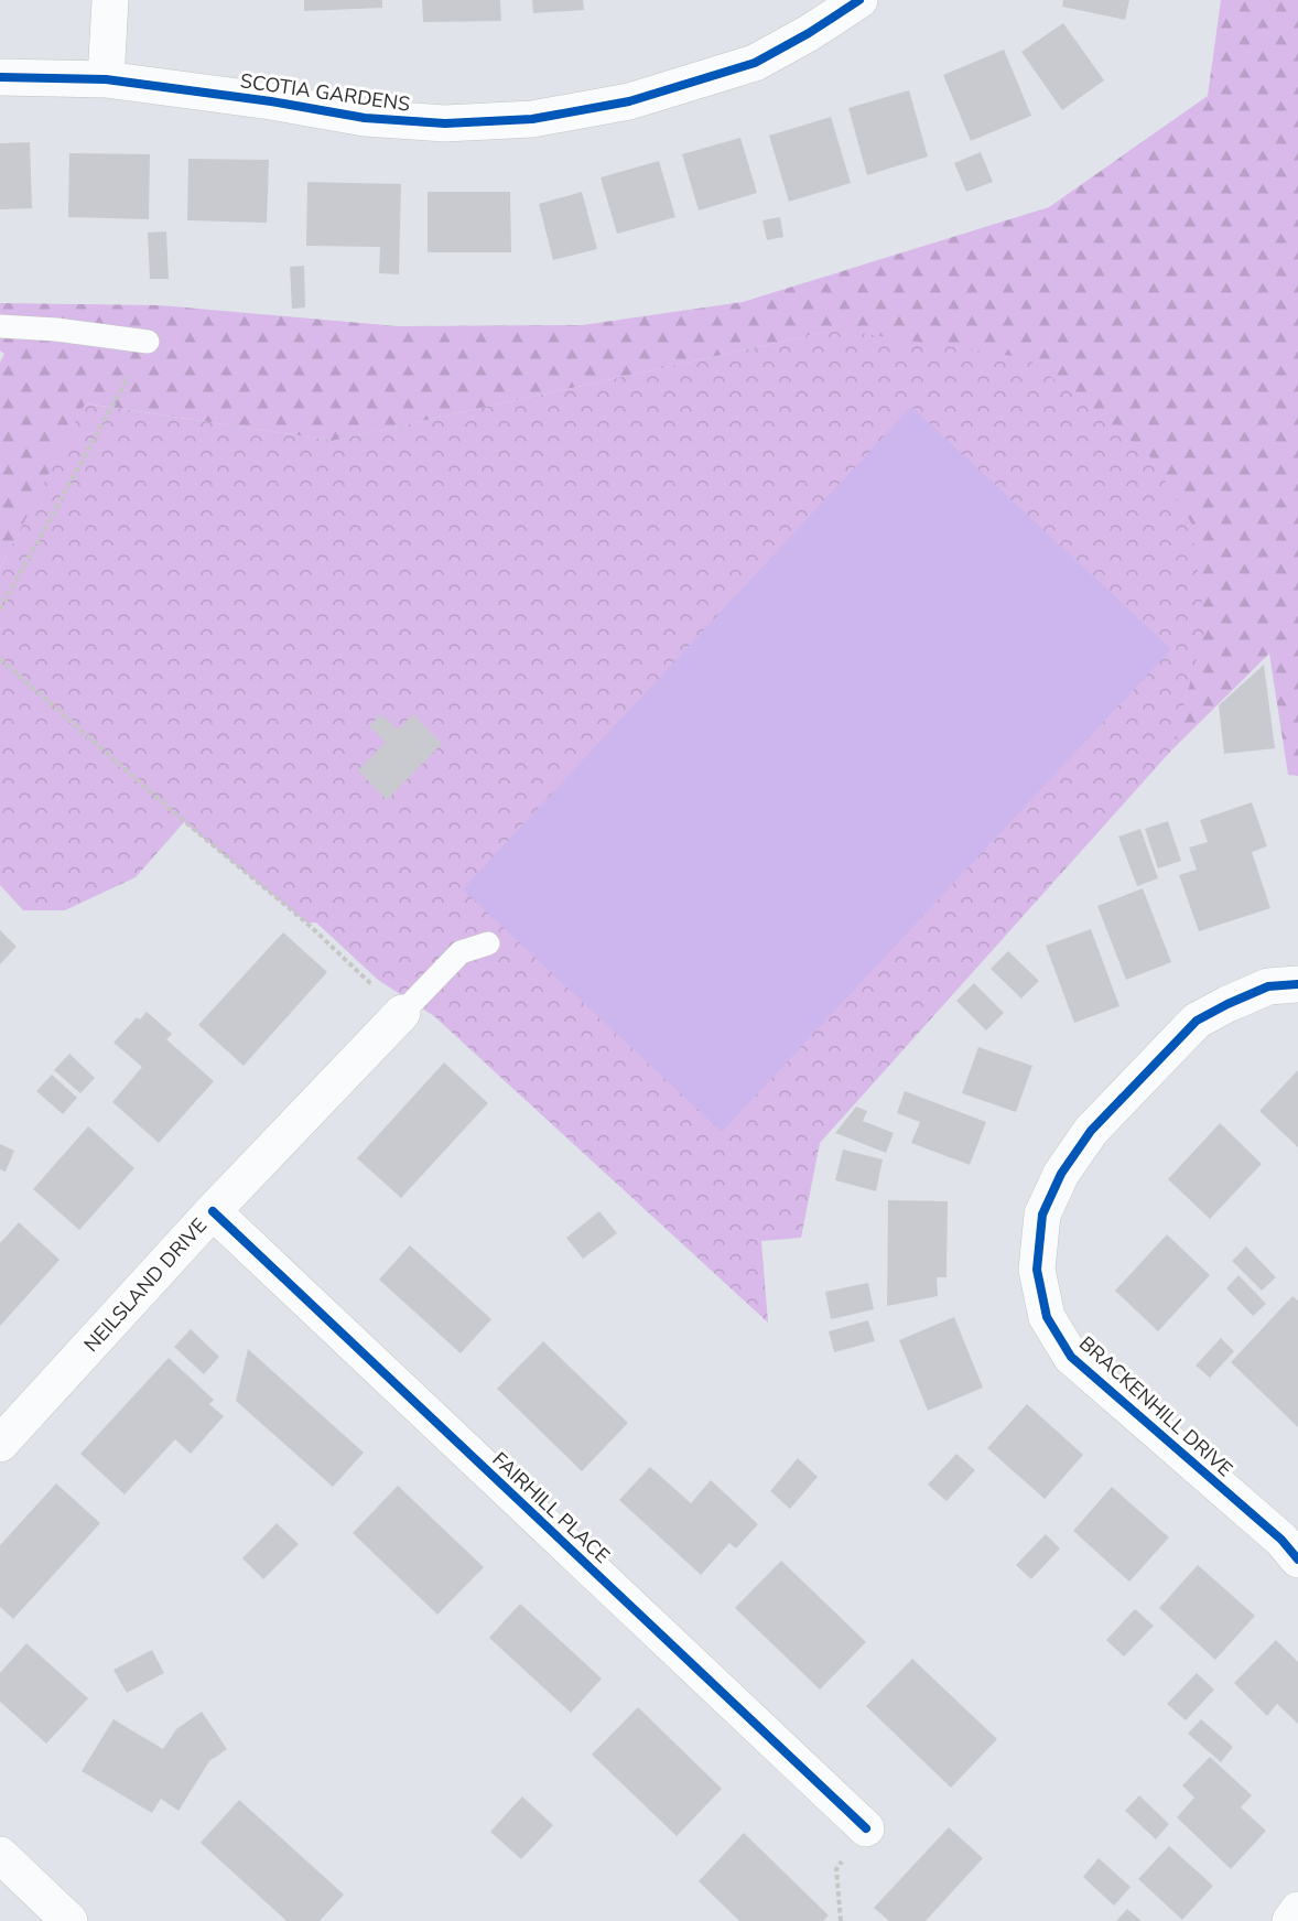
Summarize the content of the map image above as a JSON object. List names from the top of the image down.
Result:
{
  "streets": {
    "street": [
      "SCOTIA GARDENS",
      "NEILSLAND DRIVE",
      "BRACKENHILL DRIVE",
      "FAIRHILL PLACE"
    ]
  },
  "crossings": [
    ["NEILSLAND DRIVE", "FAIRHILL PLACE"]
  ]
}
